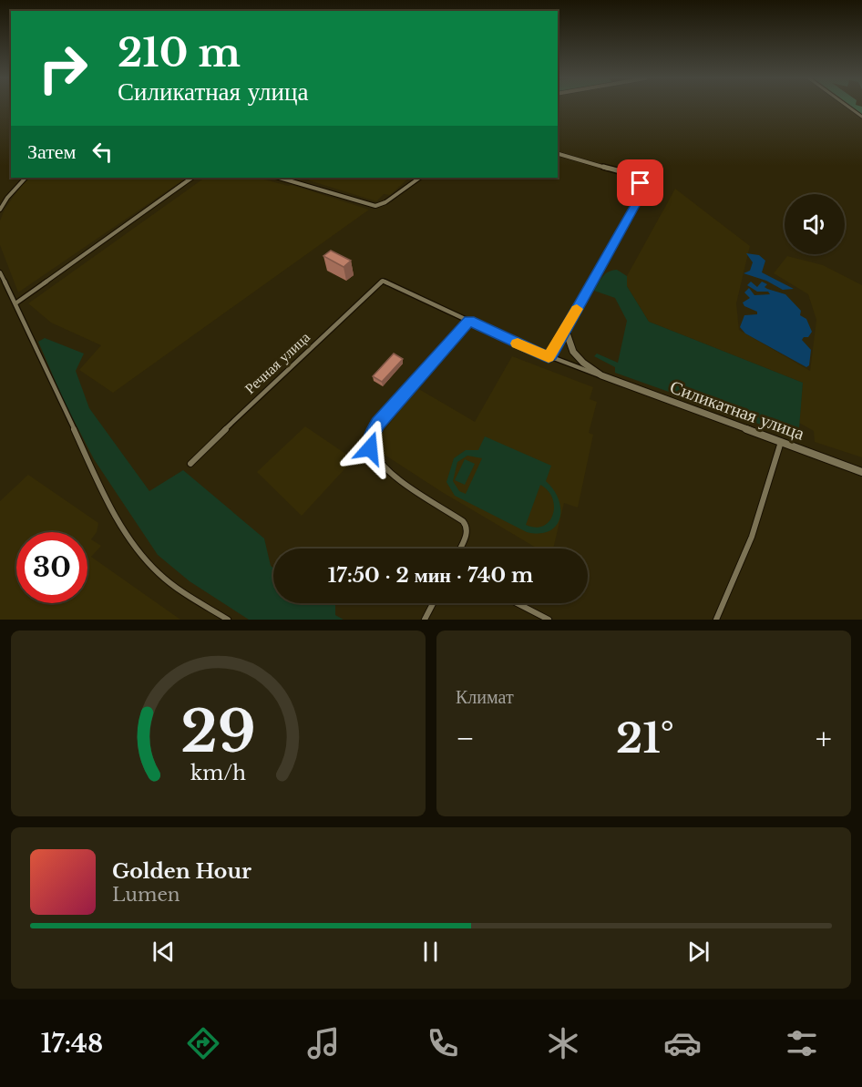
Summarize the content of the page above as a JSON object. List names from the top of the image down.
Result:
{
  "streets": {
    "street": ["Речная улица", "Силикатная улица"]
  },
  "page": {
    "turn": ["210 m", "Силикатная улица"],
    "then": "Затем",
    "limit": "30",
    "trip": "17:50 · 2 мин · 740 m",
    "tile": "Климат",
    "heat": ["−", "21°", "+"],
    "song": ["Golden Hour", "Lumen"],
    "tabs": "17:48",
    "gauge": ["29", "km/h"]
  }
}
